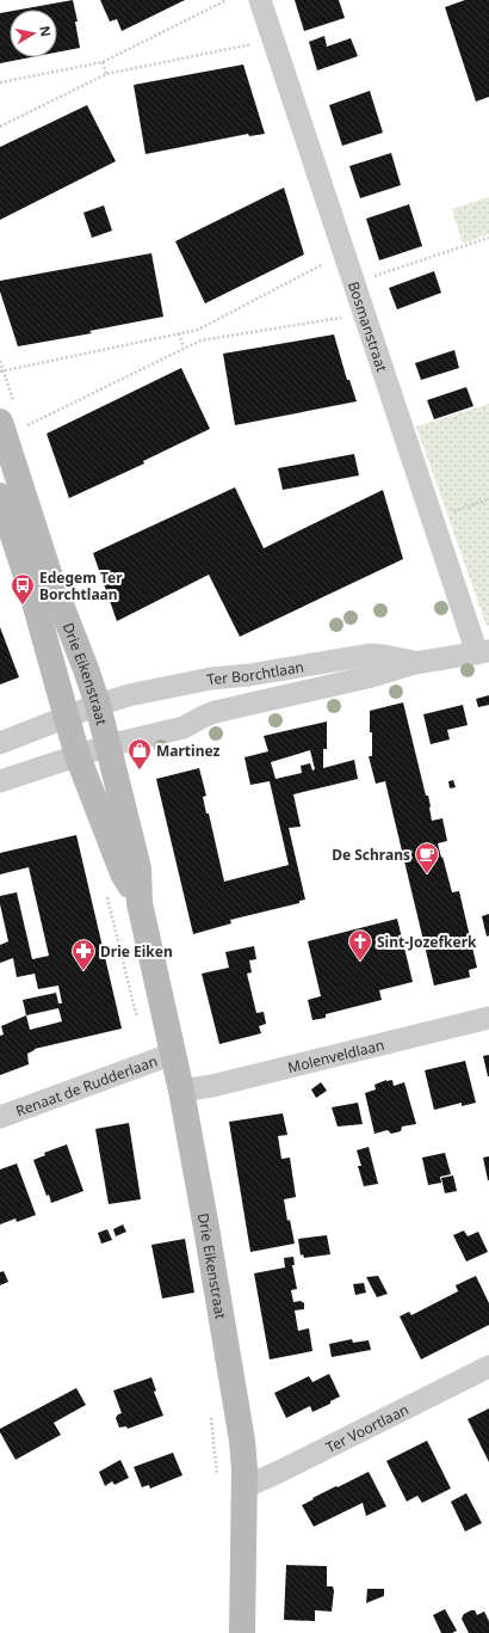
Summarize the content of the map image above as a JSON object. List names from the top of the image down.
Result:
{
  "streets": {
    "street": [
      "Bosmanstraat",
      "Ter Borchtlaan",
      "Drie Eikenstraat",
      "Molenveldlaan",
      "Renaat de Rudderlaan",
      "Ter Voortlaan"
    ]
  },
  "crossings": [
    ["Bosmanstraat", "Ter Borchtlaan"],
    ["Ter Borchtlaan", "Drie Eikenstraat"],
    ["Drie Eikenstraat", "Molenveldlaan"],
    ["Drie Eikenstraat", "Renaat de Rudderlaan"],
    ["Drie Eikenstraat", "Ter Voortlaan"]
  ],
  "places": {
    "bus stop": ["Edegem Ter Borchtlaan"],
    "shop": ["Martinez"],
    "cafe": ["De Schrans"],
    "church": ["Sint-Jozefkerk"],
    "pharmacy": ["Drie Eiken"]
  },
  "north": "right"
}
